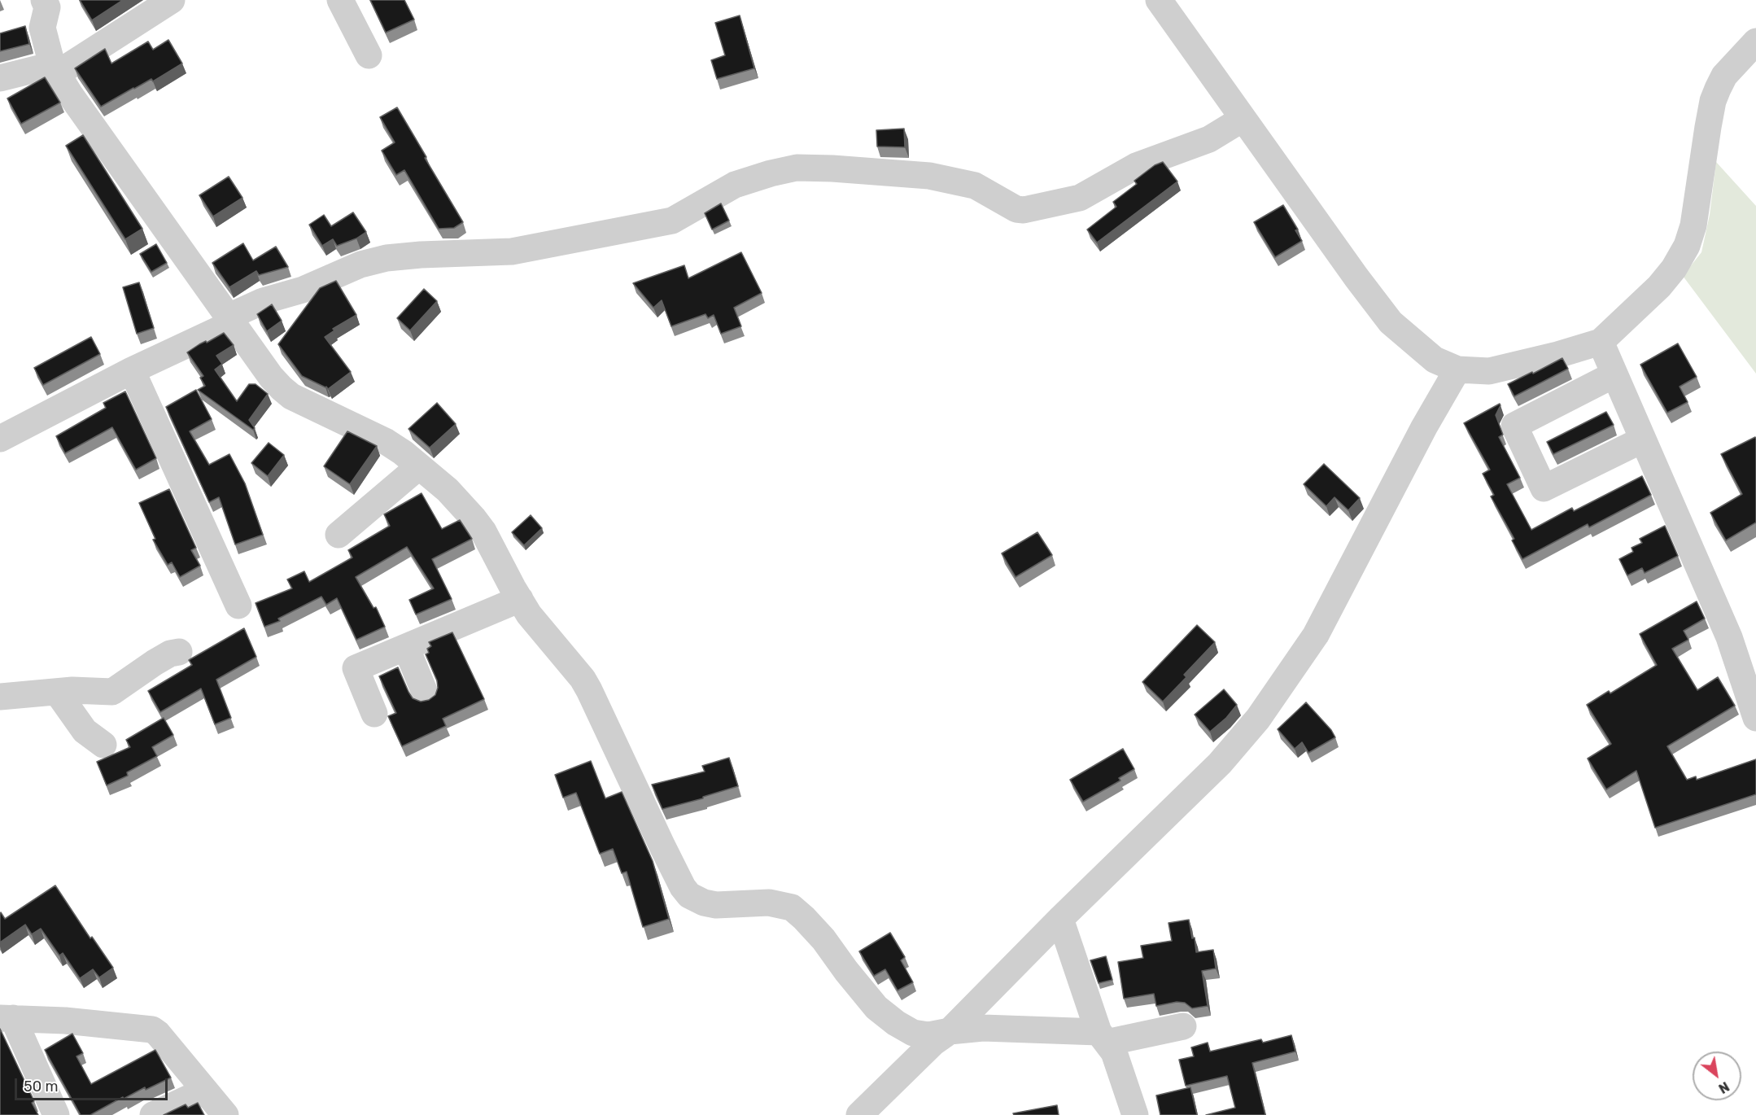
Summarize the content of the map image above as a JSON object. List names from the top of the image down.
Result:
{
  "scale_bar": "50 m",
  "north": "bottom right"
}
